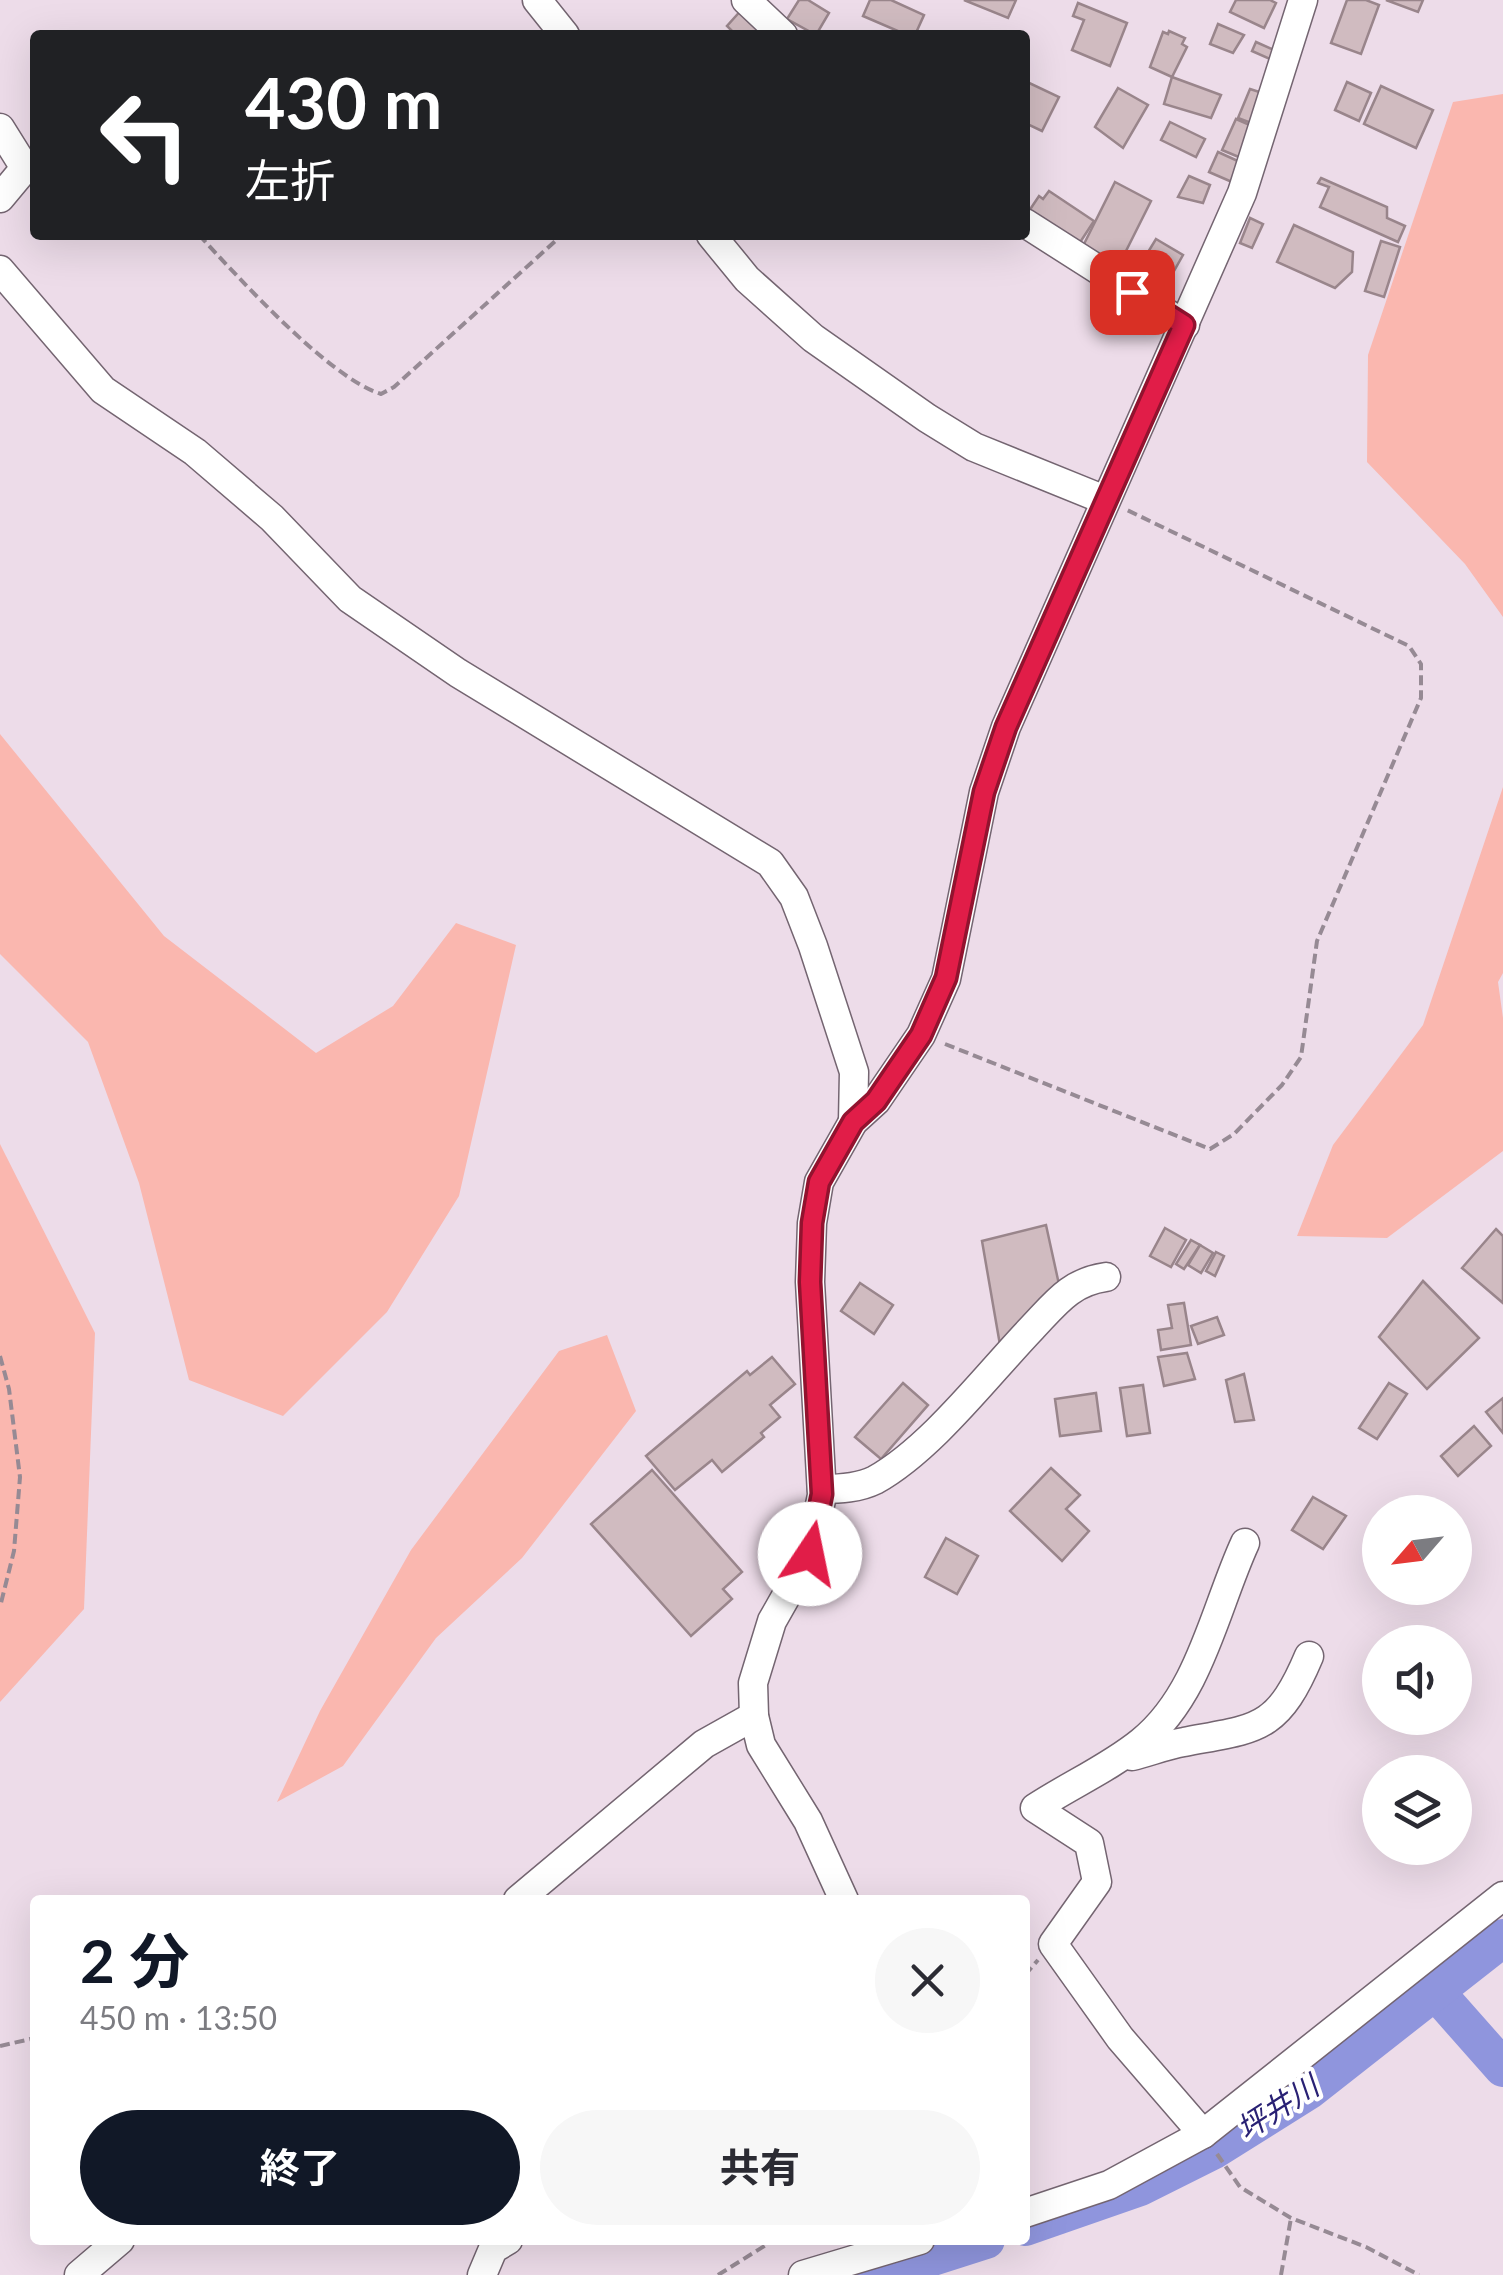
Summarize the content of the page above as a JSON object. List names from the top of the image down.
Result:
{
  "water": ["坪井川"],
  "north": "bottom left",
  "page": {
    "turn": ["430 m", "左折"],
    "heading": ["2 分", "450 m · 13:50"],
    "buttons": ["終了", "共有"]
  }
}
